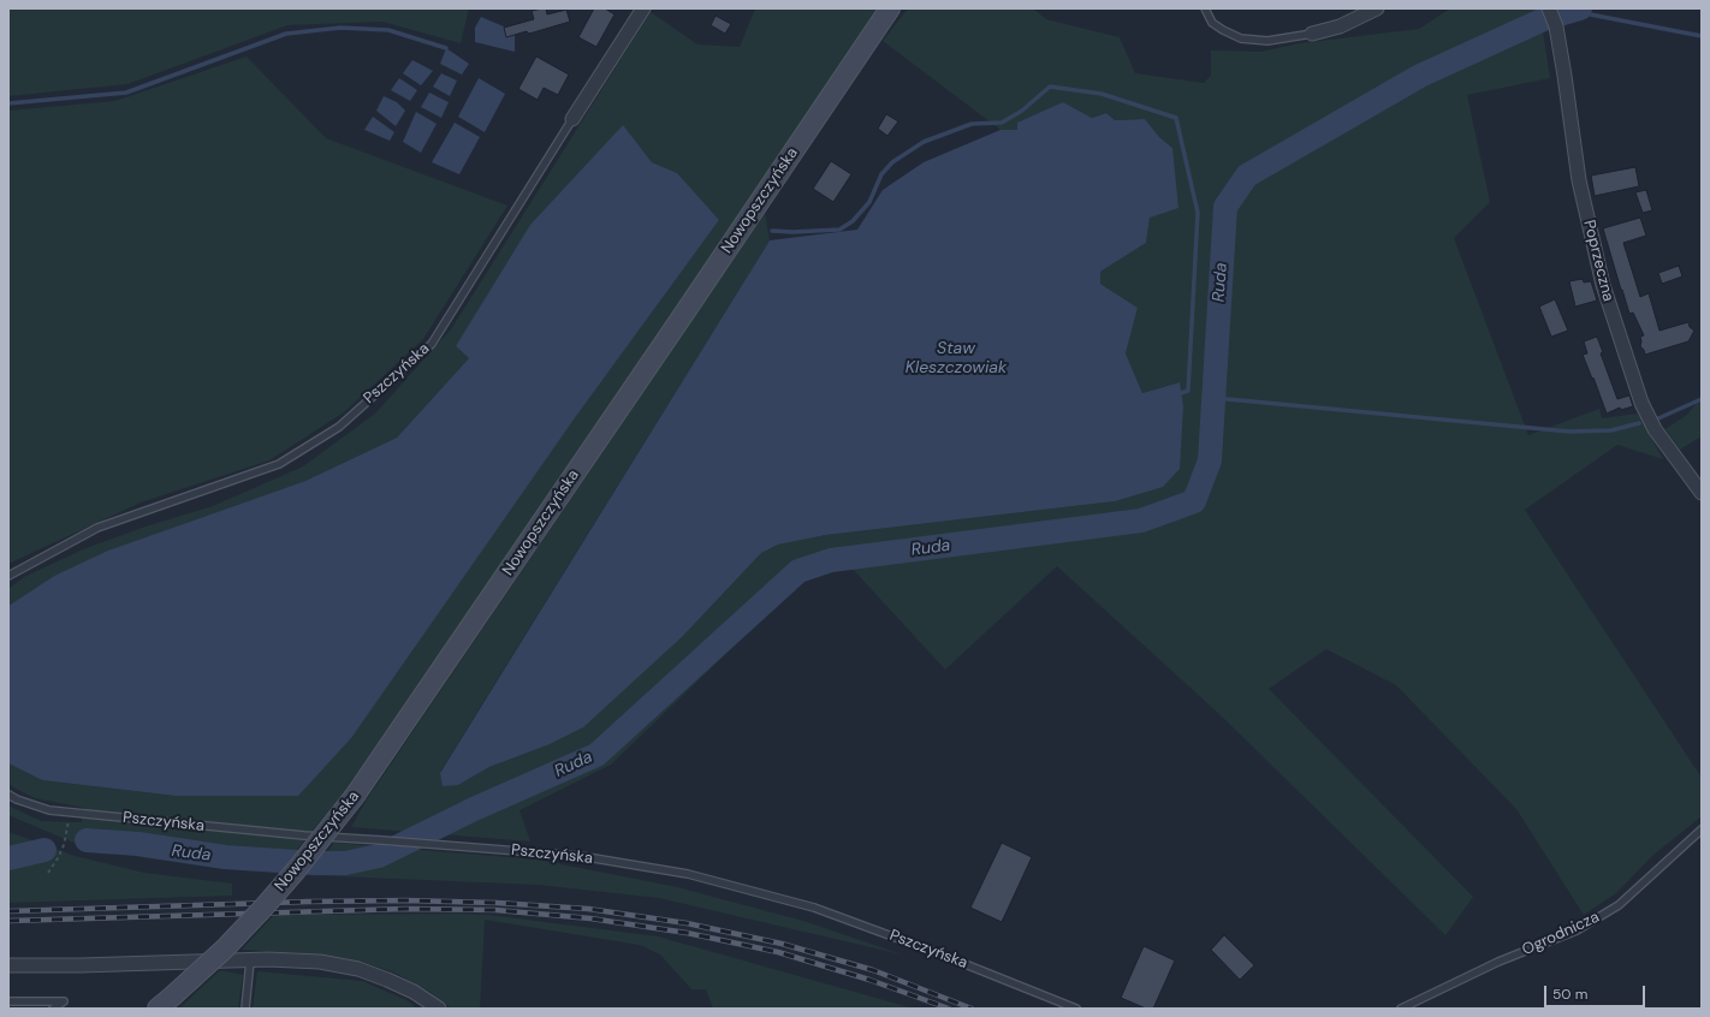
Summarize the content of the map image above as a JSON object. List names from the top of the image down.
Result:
{
  "streets": {
    "main road": ["Nowopszczyńska"],
    "street": ["Poprzeczna", "Pszczyńska"],
    "lane": ["Ogrodnicza"]
  },
  "water": ["Ruda", "Staw Kleszczowiak"],
  "scale_bar": "50 m"
}
